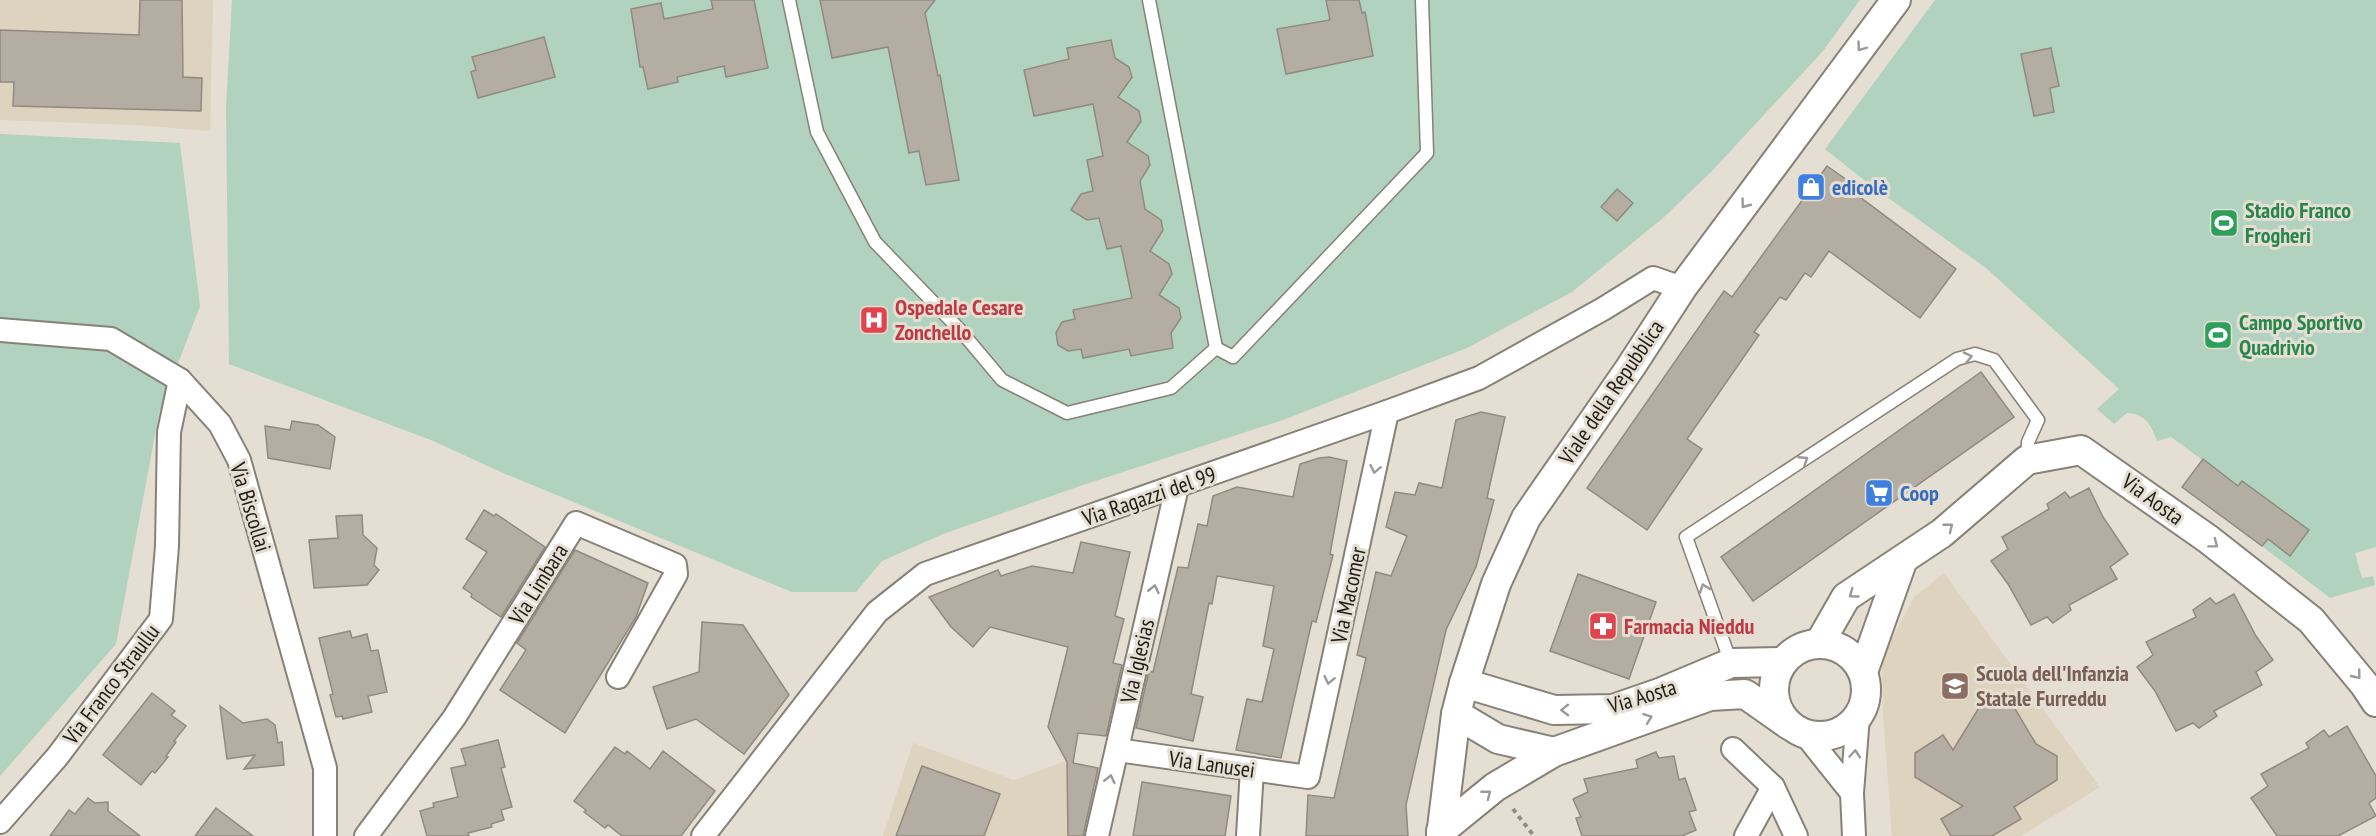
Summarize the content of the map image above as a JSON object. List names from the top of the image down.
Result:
{
  "streets": {
    "street": [
      "Viale della Repubblica",
      "Via Ragazzi del 99",
      "Via Aosta",
      "Via Biscollai",
      "Via Limbara",
      "Via Macomer",
      "Via Iglesias",
      "Via Franco Straullu",
      "Via Lanusei"
    ]
  },
  "crossings": [
    ["Viale della Repubblica", "Via Ragazzi del 99"],
    ["Viale della Repubblica", "Via Aosta"],
    ["Via Ragazzi del 99", "Via Macomer"],
    ["Via Ragazzi del 99", "Via Iglesias"],
    ["Via Biscollai", "Via Franco Straullu"],
    ["Via Macomer", "Via Lanusei"],
    ["Via Iglesias", "Via Lanusei"]
  ],
  "one_way": ["Viale della Repubblica", "Via Macomer", "Via Iglesias"],
  "places": {
    "shop": ["edicolè"],
    "sports": ["Stadio Franco Frogheri", "Campo Sportivo Quadrivio"],
    "hospital": ["Ospedale Cesare Zonchello"],
    "supermarket": ["Coop"],
    "pharmacy": ["Farmacia Nieddu"],
    "school or university": ["Scuola dell'Infanzia Statale Furreddu"]
  }
}
